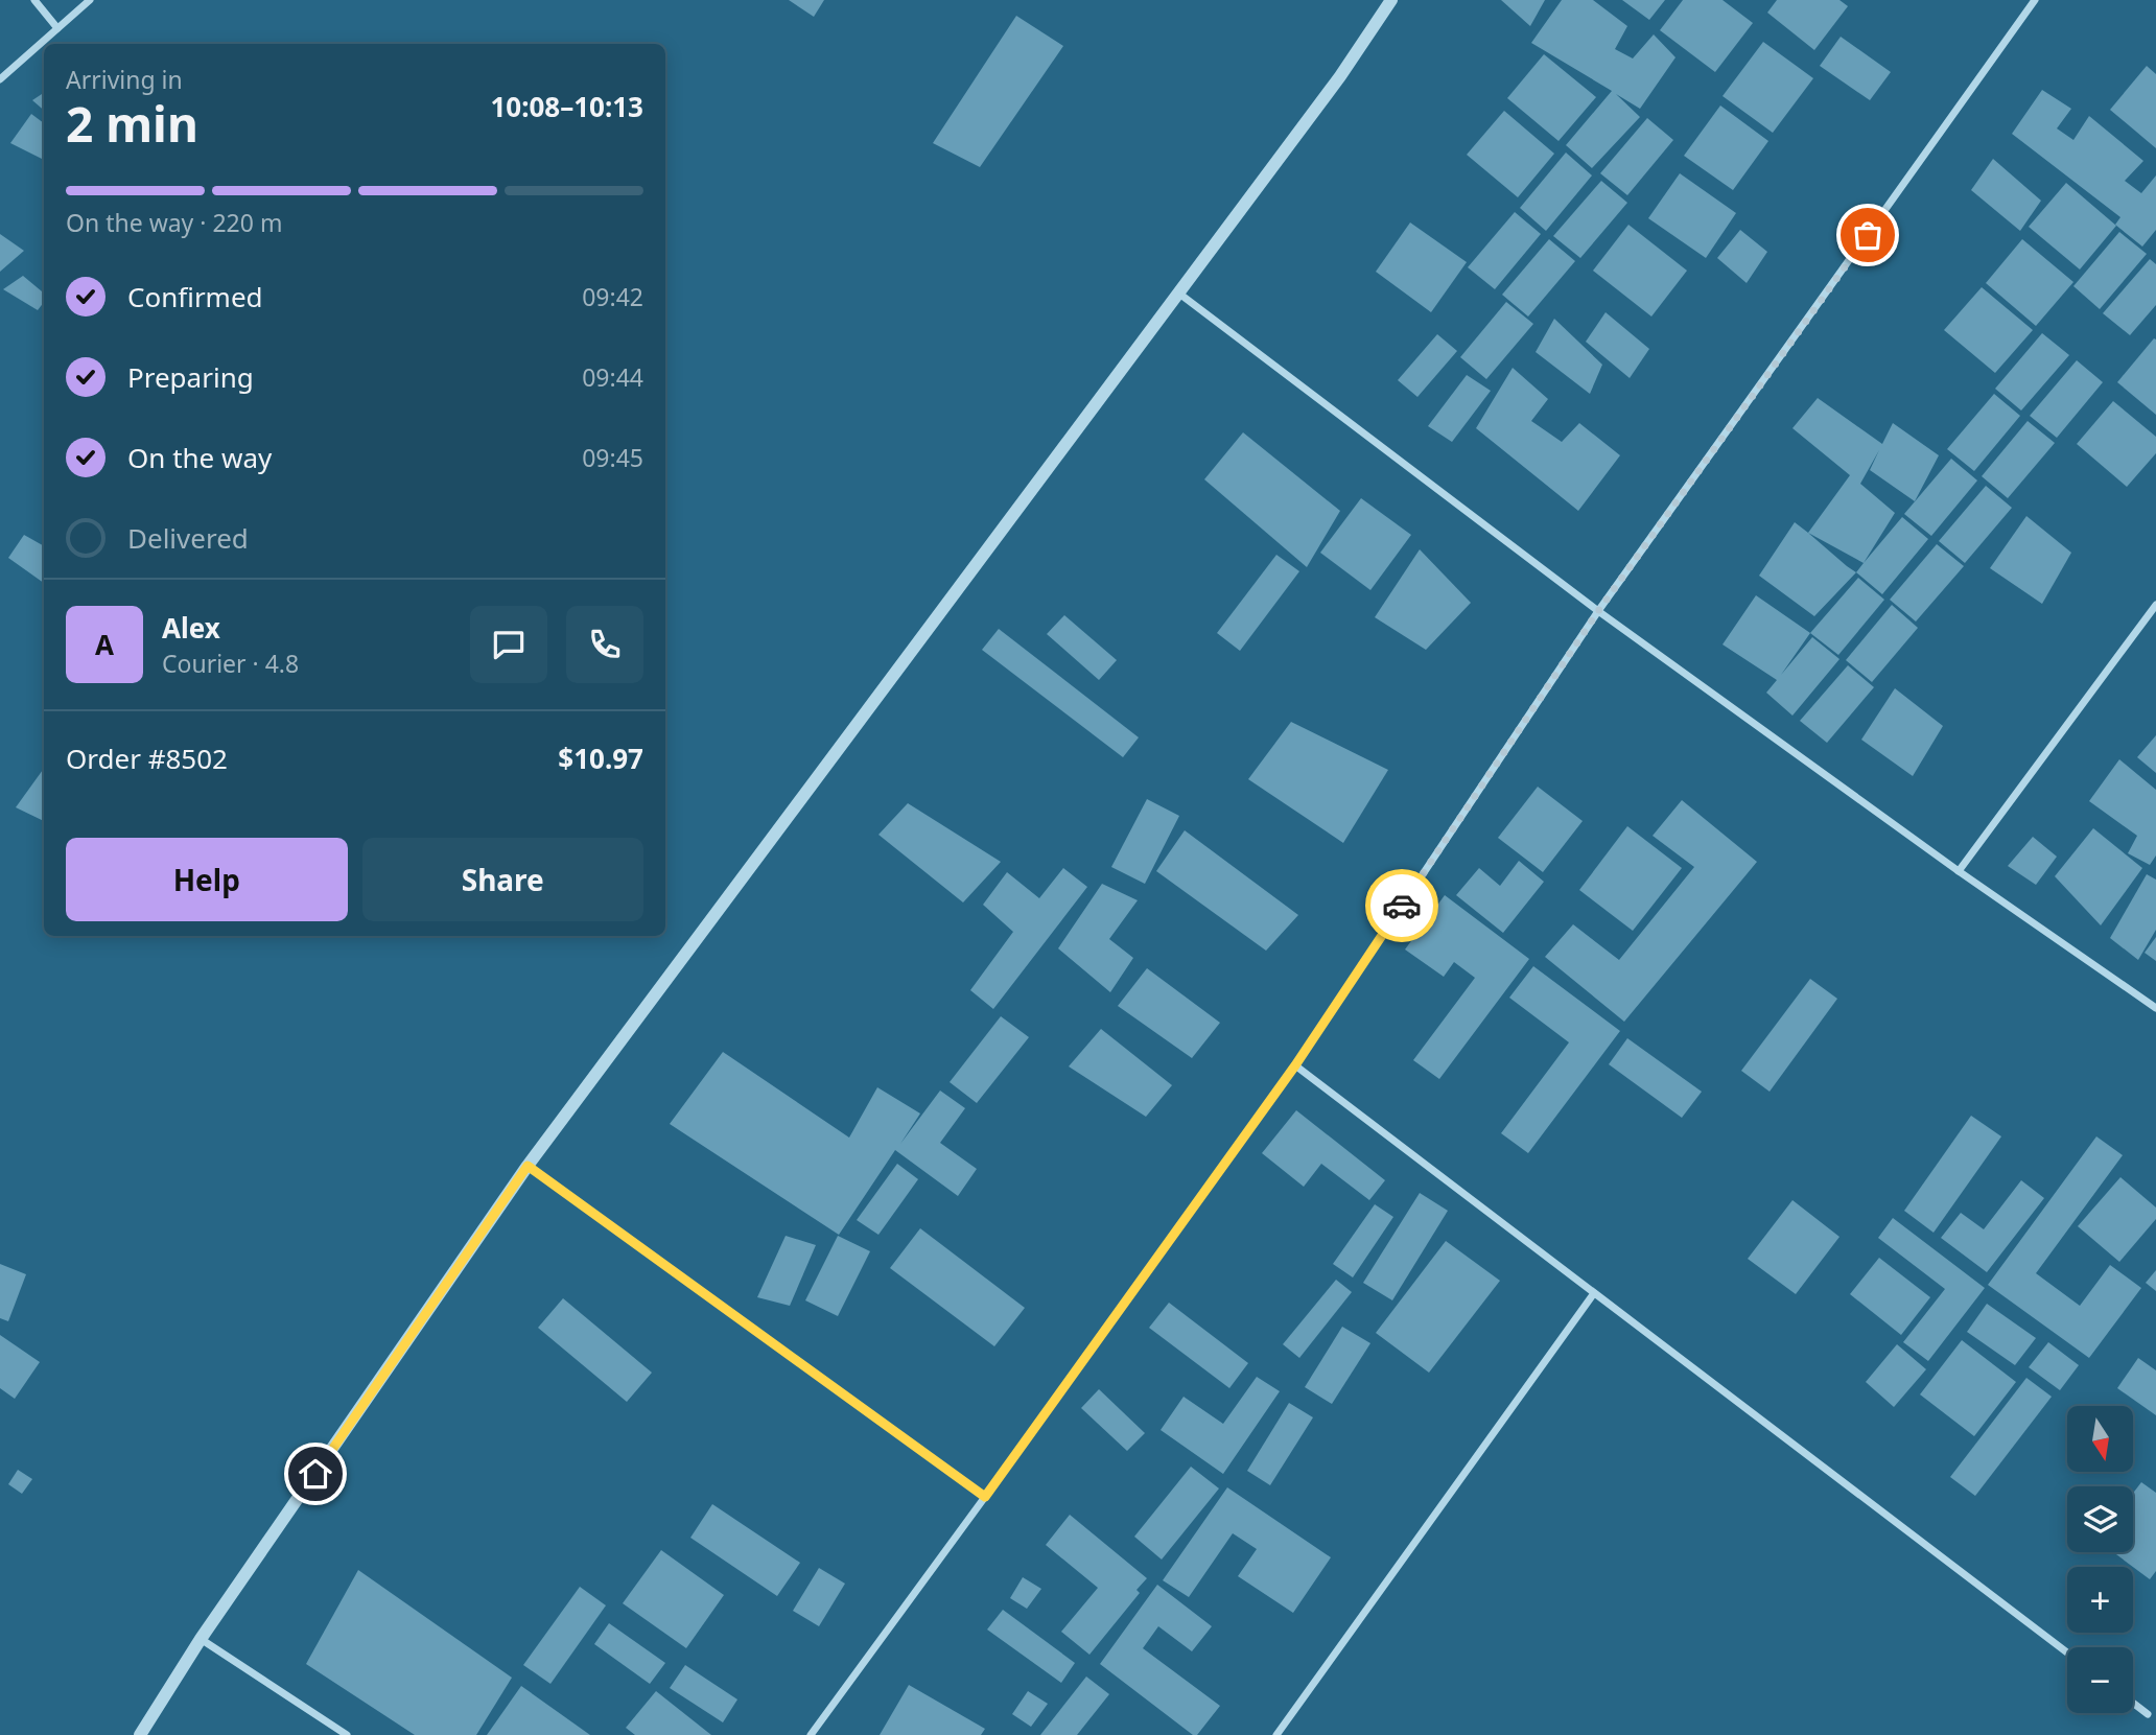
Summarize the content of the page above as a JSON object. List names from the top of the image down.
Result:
{
  "north": "bottom",
  "page": {
    "heading": ["2 min", "Arriving in", "10:08–10:13"],
    "panel": [
      "Alex",
      "Courier · 4.8",
      "Order #8502",
      "$10.97"
    ],
    "bar": "On the way · 220 m",
    "list": [
      ["Confirmed", "09:42"],
      ["Preparing", "09:44"],
      ["On the way", "09:45"],
      "Delivered"
    ],
    "round": "A",
    "buttons": ["Help", "Share"],
    "map_buttons": ["+", "−"]
  }
}
